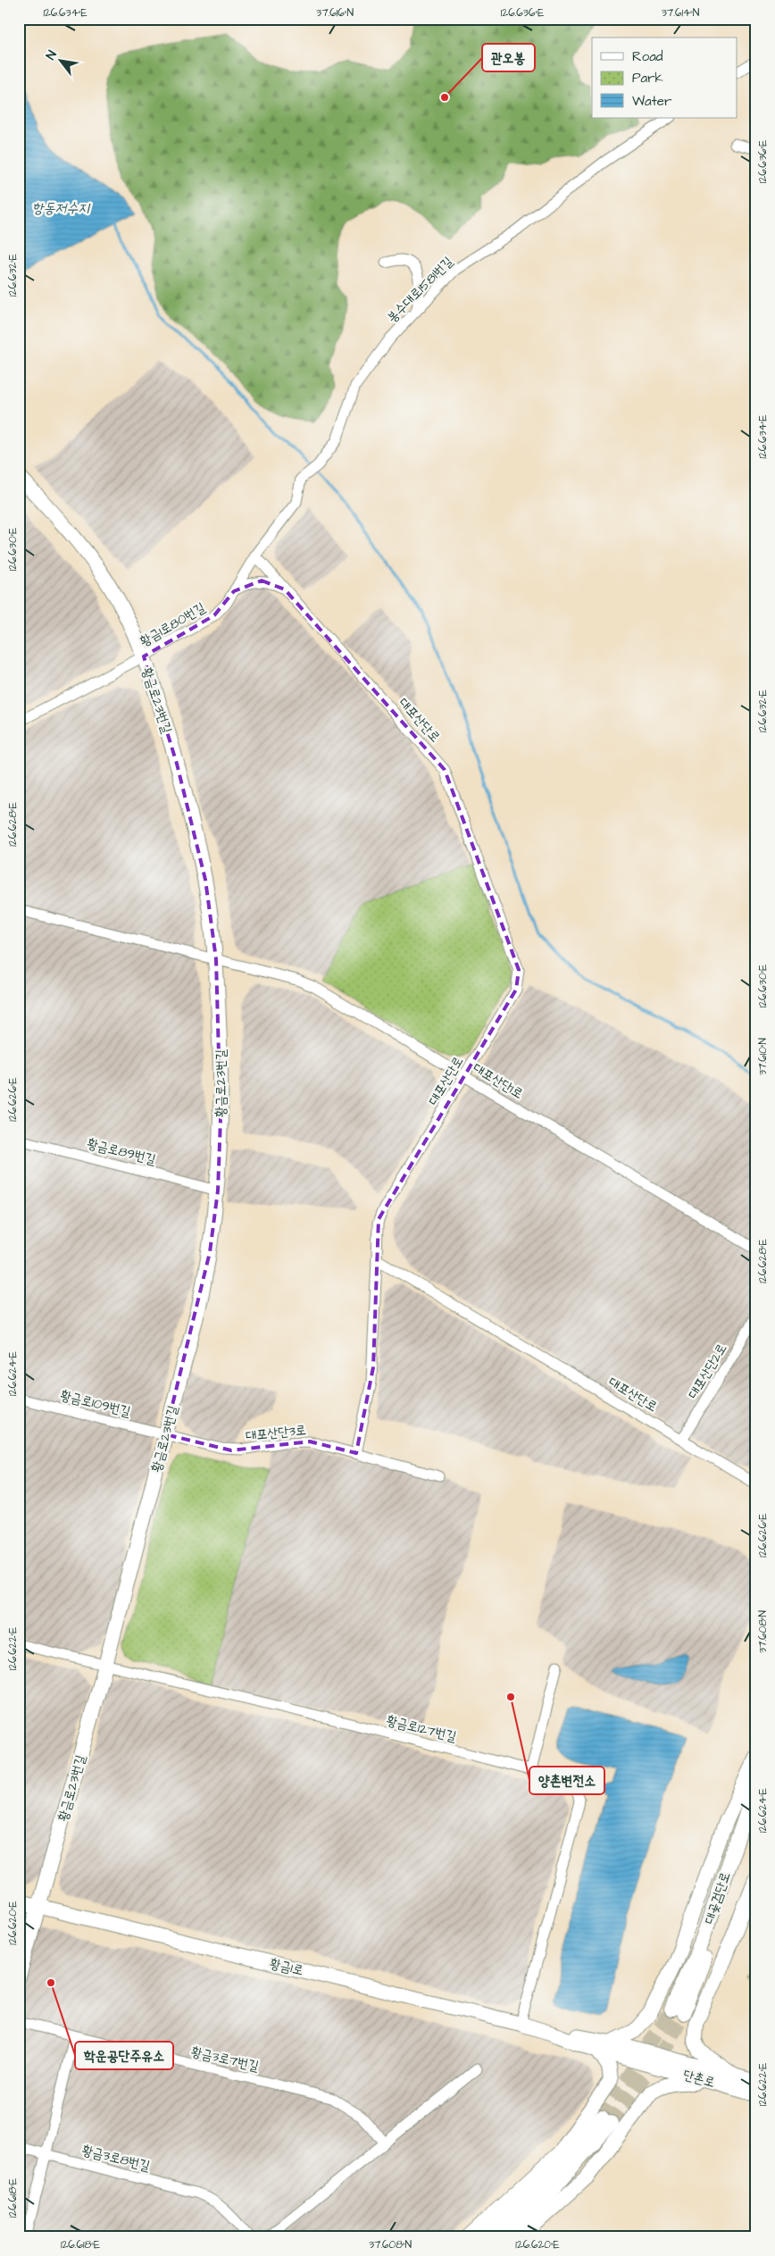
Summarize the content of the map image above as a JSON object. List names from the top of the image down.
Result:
{
  "streets": {
    "street": [
      "봉수대로1581번길",
      "황금1로80번길",
      "황금로23번길",
      "대포산단로",
      "대포산단1로",
      "황금로89번길",
      "대포산단2로",
      "황금로109번길",
      "대포산단3로",
      "황금로127번길",
      "대곶검단로",
      "황금1로",
      "황금3로7번길",
      "단촌로",
      "황금3로8번길"
    ]
  },
  "crossings": [
    ["봉수대로1581번길", "황금1로80번길"],
    ["황금1로80번길", "황금로23번길"],
    ["황금1로80번길", "대포산단로"],
    ["황금로23번길", "대포산단1로"],
    ["황금로23번길", "황금로89번길"],
    ["황금로23번길", "황금로109번길"],
    ["황금로23번길", "대포산단3로"],
    ["황금로23번길", "황금로127번길"],
    ["황금로23번길", "황금1로"],
    ["대포산단로", "대포산단1로"],
    ["대포산단로", "대포산단2로"],
    ["황금로109번길", "대포산단3로"],
    ["황금로127번길", "황금1로"],
    ["황금1로", "단촌로"]
  ],
  "water": ["항동저수지"],
  "places": ["관오봉", "양촌변전소", "학운공단주유소"],
  "legend": ["Road", "Park", "Water"],
  "north": "top left",
  "coordinates": [
    "126.634°E",
    "37.616°N",
    "126.636°E",
    "37.614°N",
    "126.632°E",
    "126.630°E",
    "126.628°E",
    "37.610°N",
    "126.626°E",
    "126.624°E",
    "37.608°N",
    "126.622°E",
    "126.620°E",
    "126.618°E"
  ]
}
